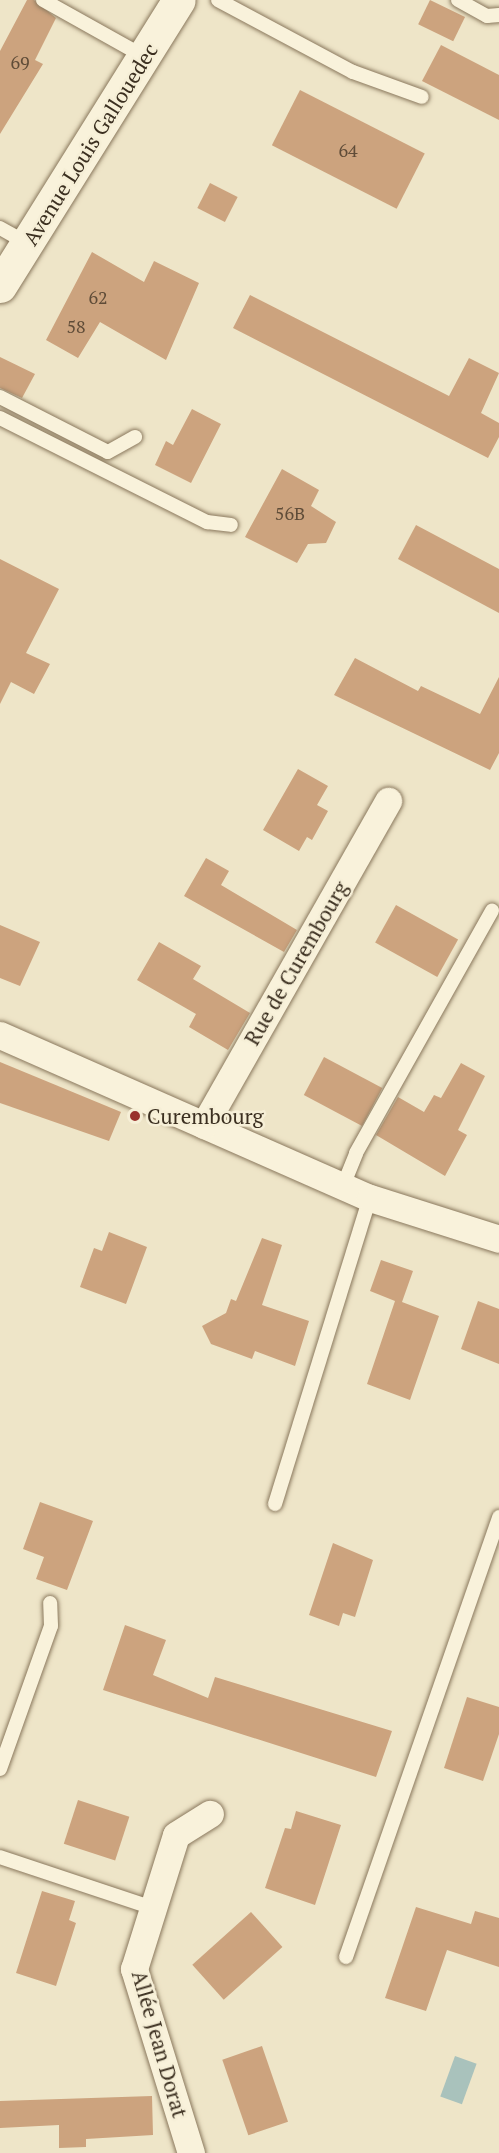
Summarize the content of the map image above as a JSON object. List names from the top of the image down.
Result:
{
  "streets": {
    "main road": ["Avenue Louis Gallouedec"],
    "street": ["Rue de Curembourg", "Allée Jean Dorat"]
  },
  "places": ["Curembourg"],
  "house_numbers": [
    "69",
    "64",
    "62",
    "58",
    "56B"
  ]
}
